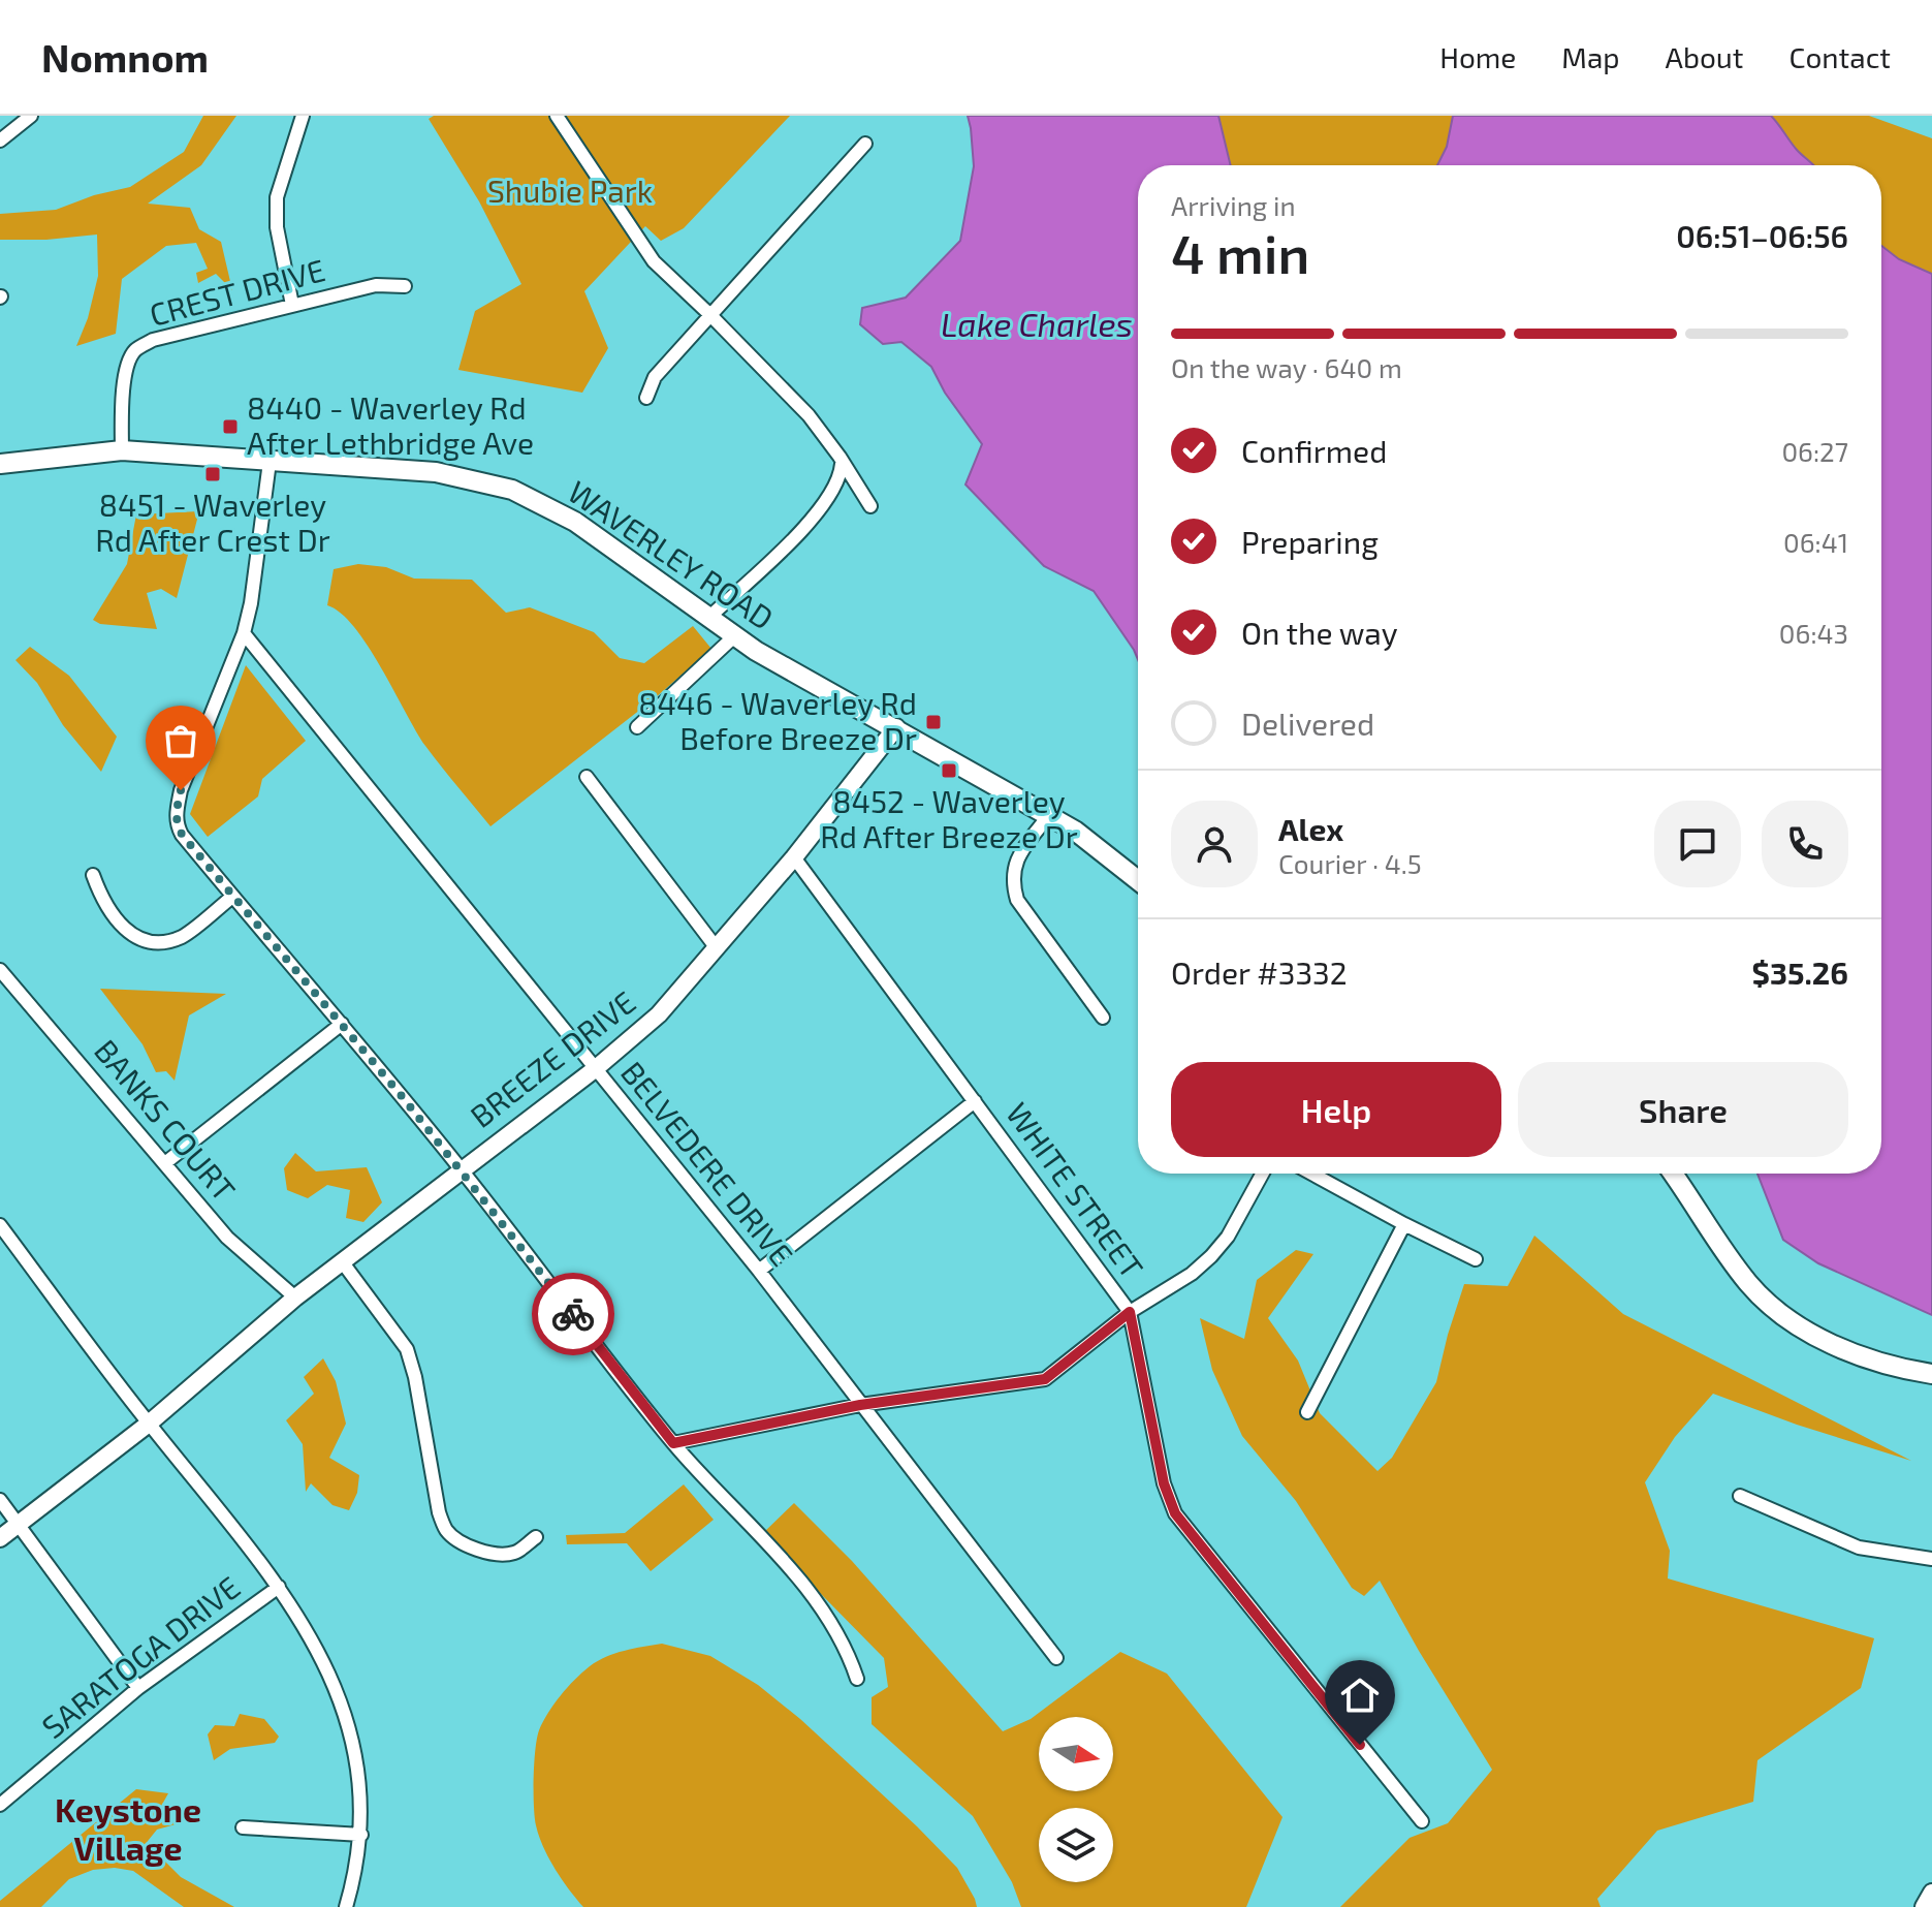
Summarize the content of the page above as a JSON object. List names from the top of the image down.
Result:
{
  "streets": {
    "main road": ["WAVERLEY ROAD"],
    "street": [
      "CREST DRIVE",
      "BREEZE DRIVE",
      "BANKS COURT",
      "BELVEDERE DRIVE",
      "WHITE STREET",
      "SARATOGA DRIVE"
    ]
  },
  "crossings": [
    ["CREST DRIVE", "WAVERLEY ROAD"],
    ["WAVERLEY ROAD", "BREEZE DRIVE"],
    ["BREEZE DRIVE", "BANKS COURT"],
    ["BREEZE DRIVE", "BELVEDERE DRIVE"],
    ["BREEZE DRIVE", "WHITE STREET"]
  ],
  "districts": ["Keystone Village"],
  "water": ["Lake Charles"],
  "parks": ["Shubie Park"],
  "places": {
    "transit": [
      "8440 - Waverley Rd After Lethbridge Ave",
      "8451 - Waverley Rd After Crest Dr",
      "8446 - Waverley Rd Before Breeze Dr",
      "8452 - Waverley Rd After Breeze Dr"
    ]
  },
  "north": "right",
  "page": {
    "header": "Nomnom",
    "nav": [
      "Home",
      "Map",
      "About",
      "Contact"
    ],
    "heading": ["4 min", "Arriving in", "06:51–06:56"],
    "panel": [
      "Alex",
      "Courier · 4.5",
      "Order #3332",
      "$35.26"
    ],
    "bar": "On the way · 640 m",
    "list": [
      ["Confirmed", "06:27"],
      ["Preparing", "06:41"],
      ["On the way", "06:43"],
      "Delivered"
    ],
    "buttons": ["Help", "Share"]
  }
}
